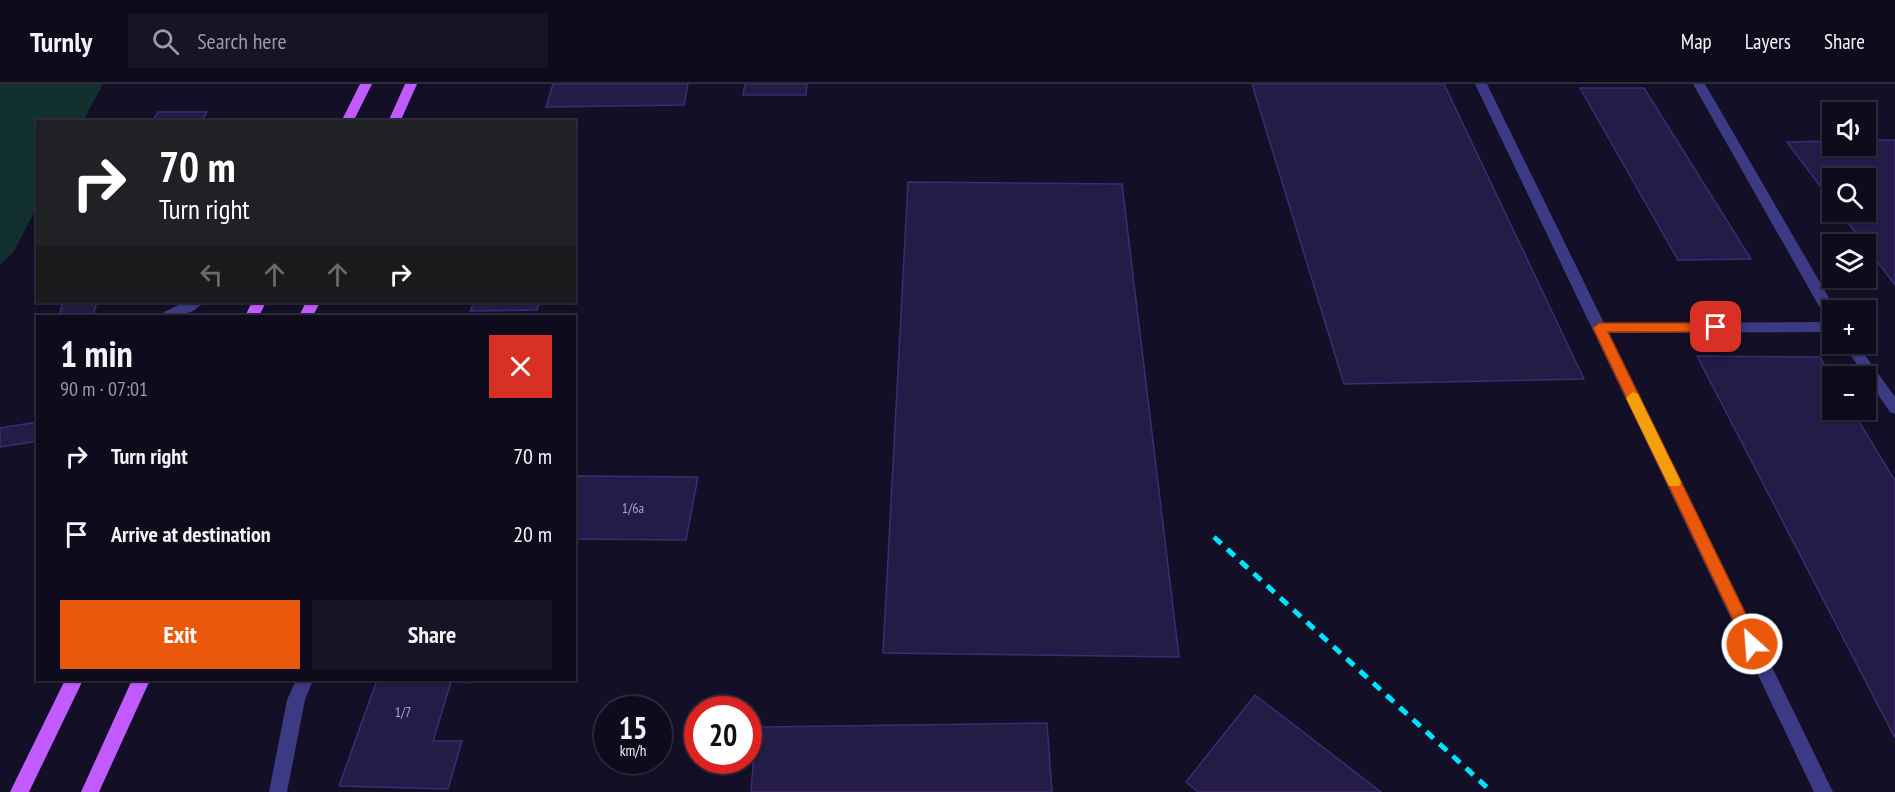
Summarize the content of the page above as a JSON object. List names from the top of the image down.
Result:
{
  "house_numbers": ["1/6а", "1/7"],
  "page": {
    "header": "Turnly",
    "search": "Search here",
    "nav": ["Map", "Layers", "Share"],
    "map_buttons": ["+", "−"],
    "turn": ["70 m", "Turn right"],
    "heading": ["1 min", "90 m · 07:01"],
    "list": [
      {
        "name": "Turn right",
        "value": "70 m"
      },
      {
        "name": "Arrive at destination",
        "value": "20 m"
      }
    ],
    "buttons": ["Exit", "Share"],
    "speed": "15 km/h",
    "limit": "20"
  }
}
